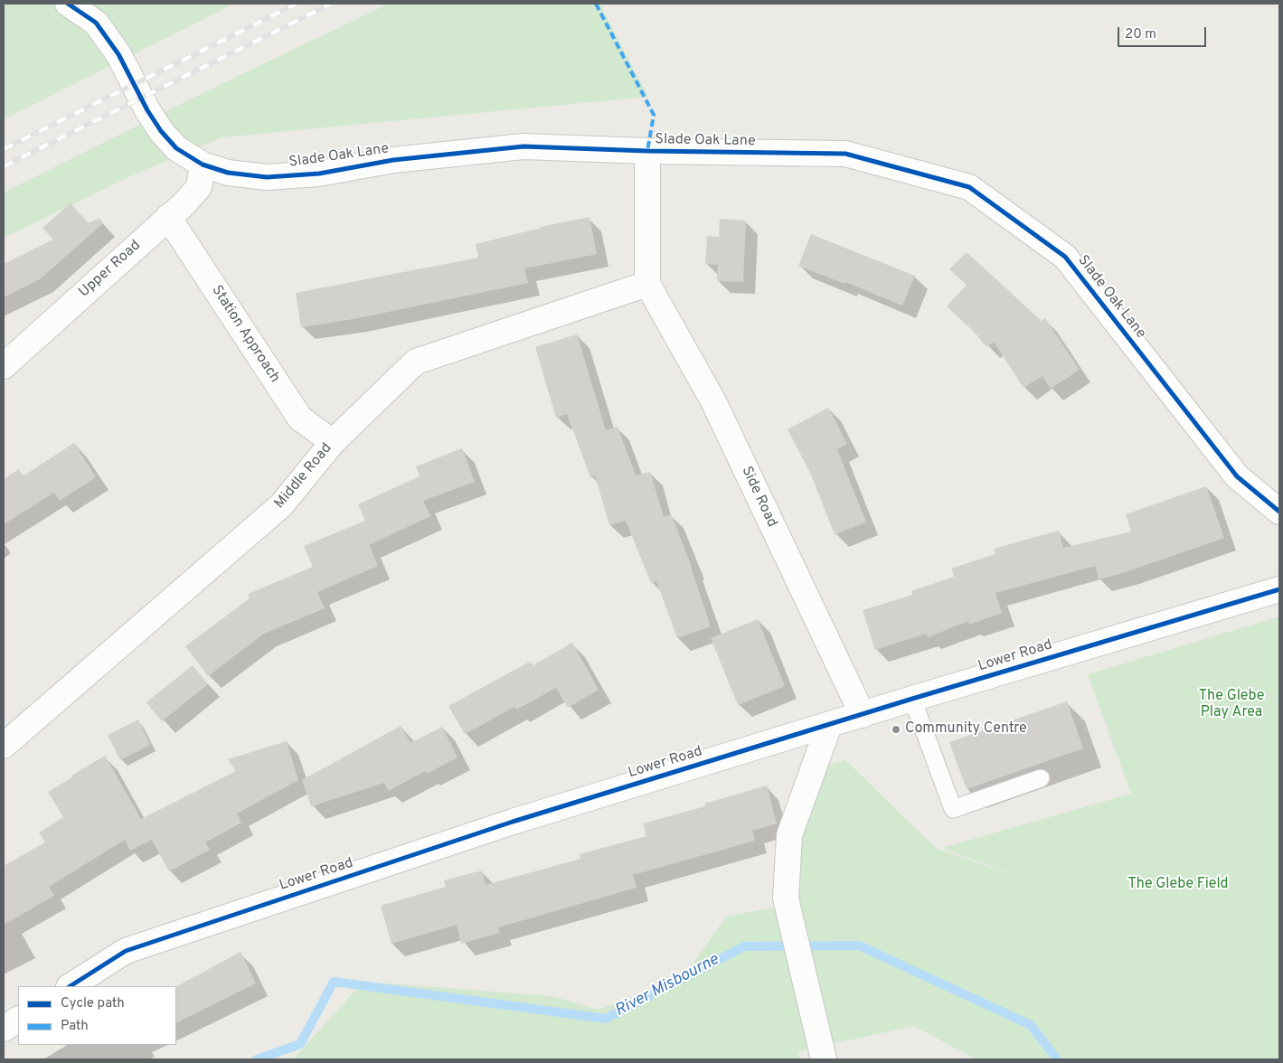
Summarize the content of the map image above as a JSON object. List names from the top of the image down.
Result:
{
  "streets": {
    "street": [
      "Slade Oak Lane",
      "Upper Road",
      "Station Approach",
      "Middle Road",
      "Side Road",
      "Lower Road"
    ]
  },
  "crossings": [
    ["Slade Oak Lane", "Upper Road"],
    ["Upper Road", "Station Approach"],
    ["Station Approach", "Middle Road"],
    ["Middle Road", "Side Road"],
    ["Side Road", "Lower Road"]
  ],
  "water": ["River Misbourne"],
  "parks": ["The Glebe Play Area", "The Glebe Field"],
  "places": ["Community Centre"],
  "legend": ["Cycle path", "Path"],
  "scale_bar": "20 m"
}
